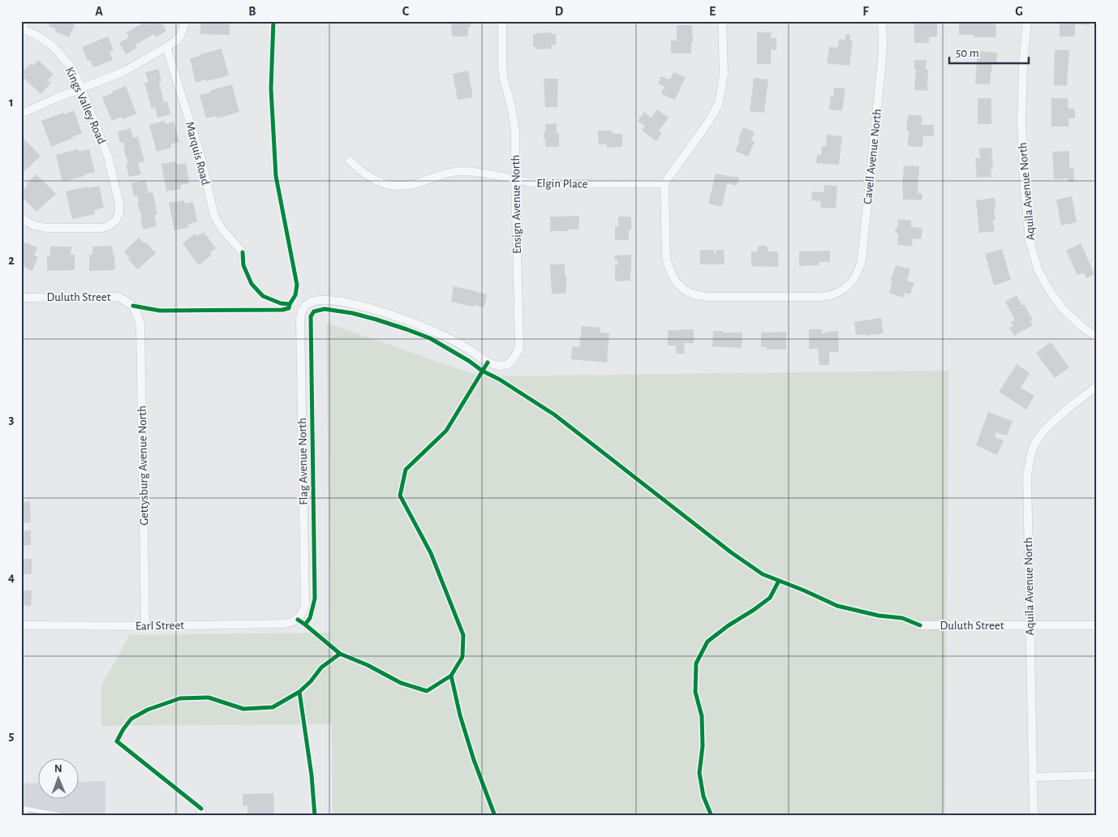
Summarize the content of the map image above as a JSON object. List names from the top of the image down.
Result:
{
  "streets": {
    "street": [
      "Kings Valley Road",
      "Marquis Road",
      "Cavell Avenue North",
      "Elgin Place",
      "Aquila Avenue North",
      "Ensign Avenue North",
      "Duluth Street",
      "Flag Avenue North",
      "Gettysburg Avenue North",
      "Earl Street"
    ]
  },
  "crossings": [
    ["Cavell Avenue North", "Elgin Place"],
    ["Elgin Place", "Ensign Avenue North"],
    ["Aquila Avenue North", "Duluth Street"],
    ["Ensign Avenue North", "Flag Avenue North"],
    ["Duluth Street", "Gettysburg Avenue North"],
    ["Flag Avenue North", "Earl Street"],
    ["Gettysburg Avenue North", "Earl Street"]
  ],
  "scale_bar": "50 m",
  "north": "top",
  "grid": {
    "columns": [
      "A",
      "B",
      "C",
      "D",
      "E",
      "F",
      "G"
    ],
    "rows": [
      "1",
      "2",
      "3",
      "4",
      "5"
    ]
  }
}
